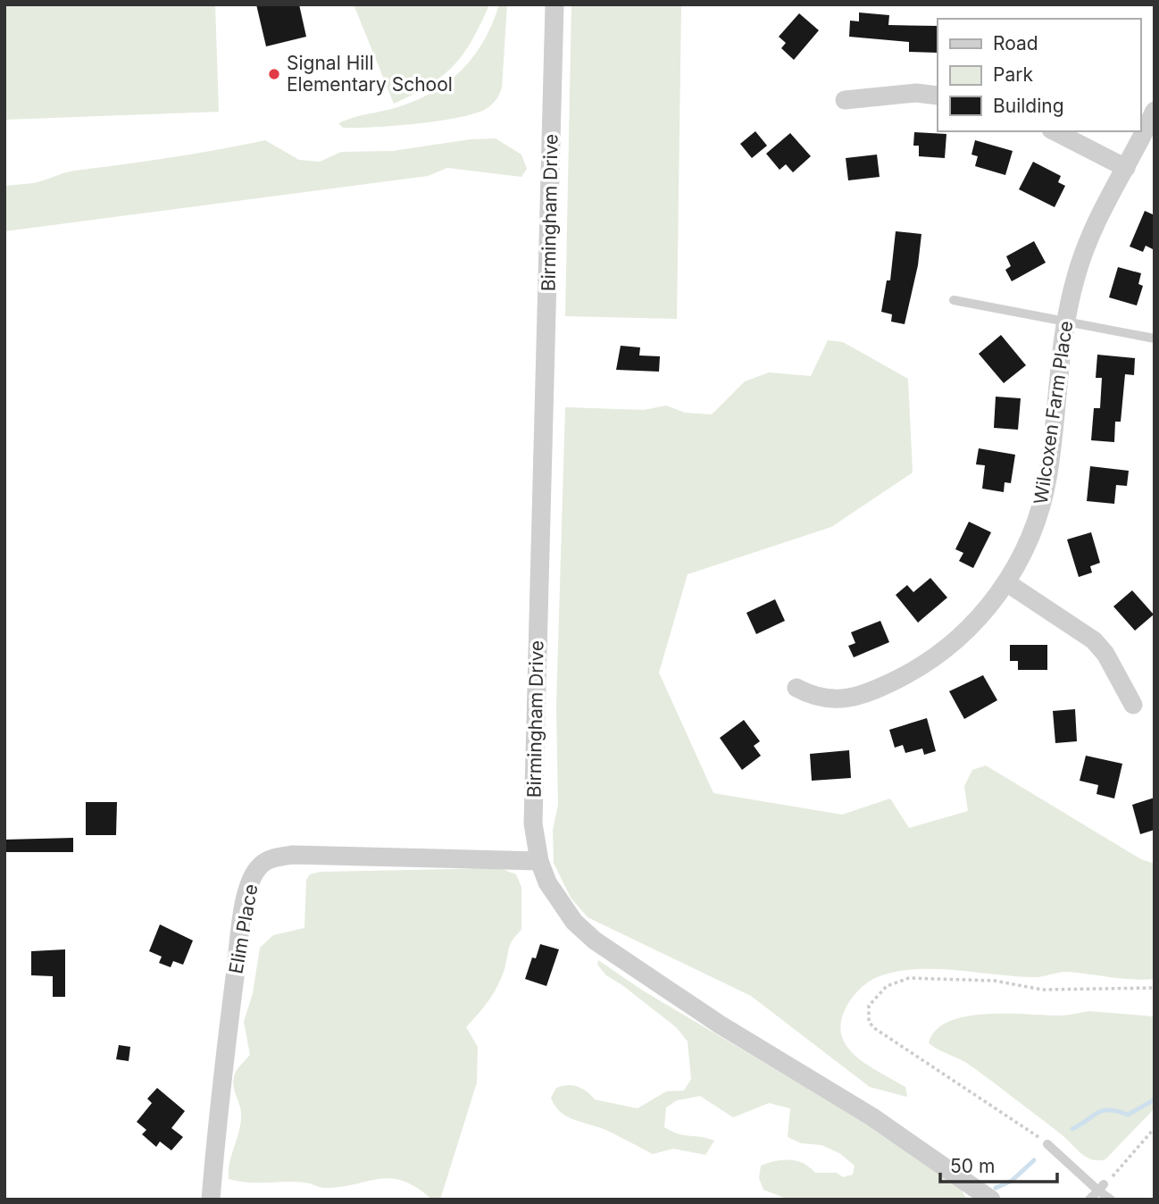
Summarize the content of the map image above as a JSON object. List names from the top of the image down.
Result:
{
  "streets": {
    "street": ["Birmingham Drive", "Wilcoxen Farm Place", "Elim Place"]
  },
  "crossings": [
    ["Birmingham Drive", "Elim Place"]
  ],
  "places": ["Signal Hill Elementary School"],
  "legend": ["Road", "Park", "Building"],
  "scale_bar": "50 m"
}
